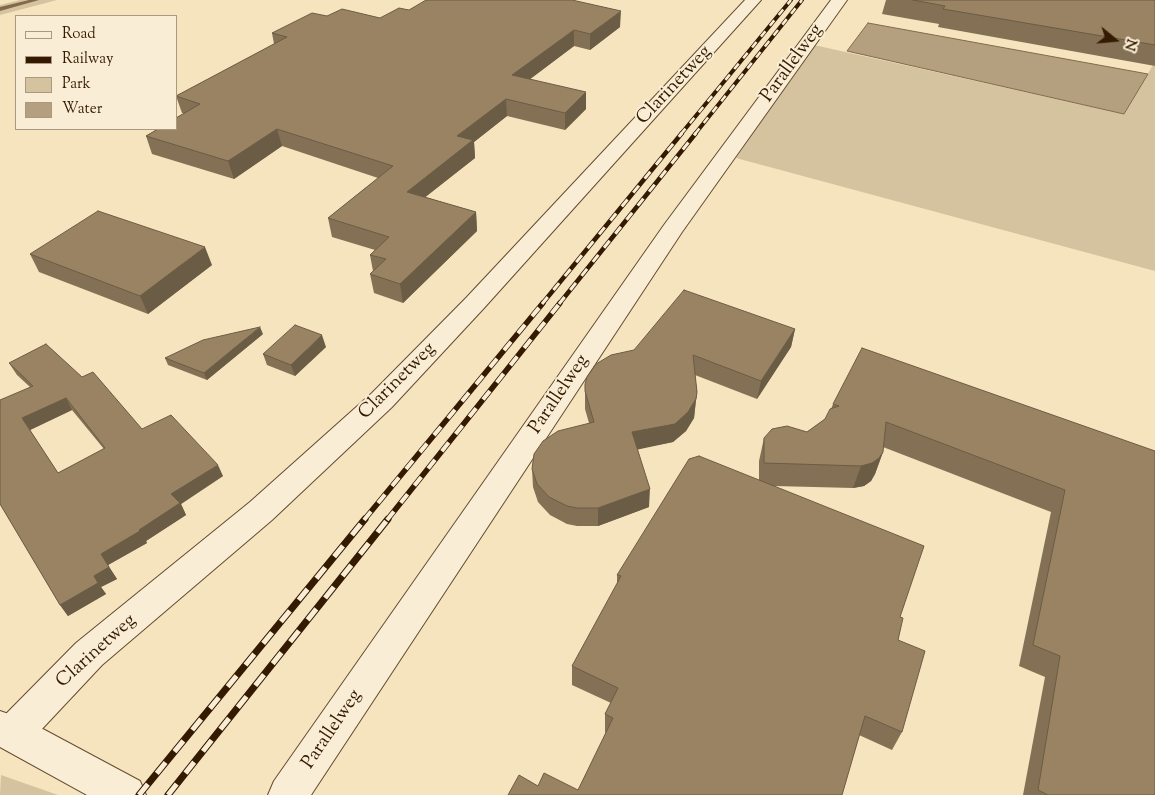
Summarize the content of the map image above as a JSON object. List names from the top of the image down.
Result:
{
  "streets": {
    "street": ["Parallelweg", "Clarinetweg"]
  },
  "legend": [
    "Road",
    "Railway",
    "Park",
    "Water"
  ],
  "north": "right"
}
